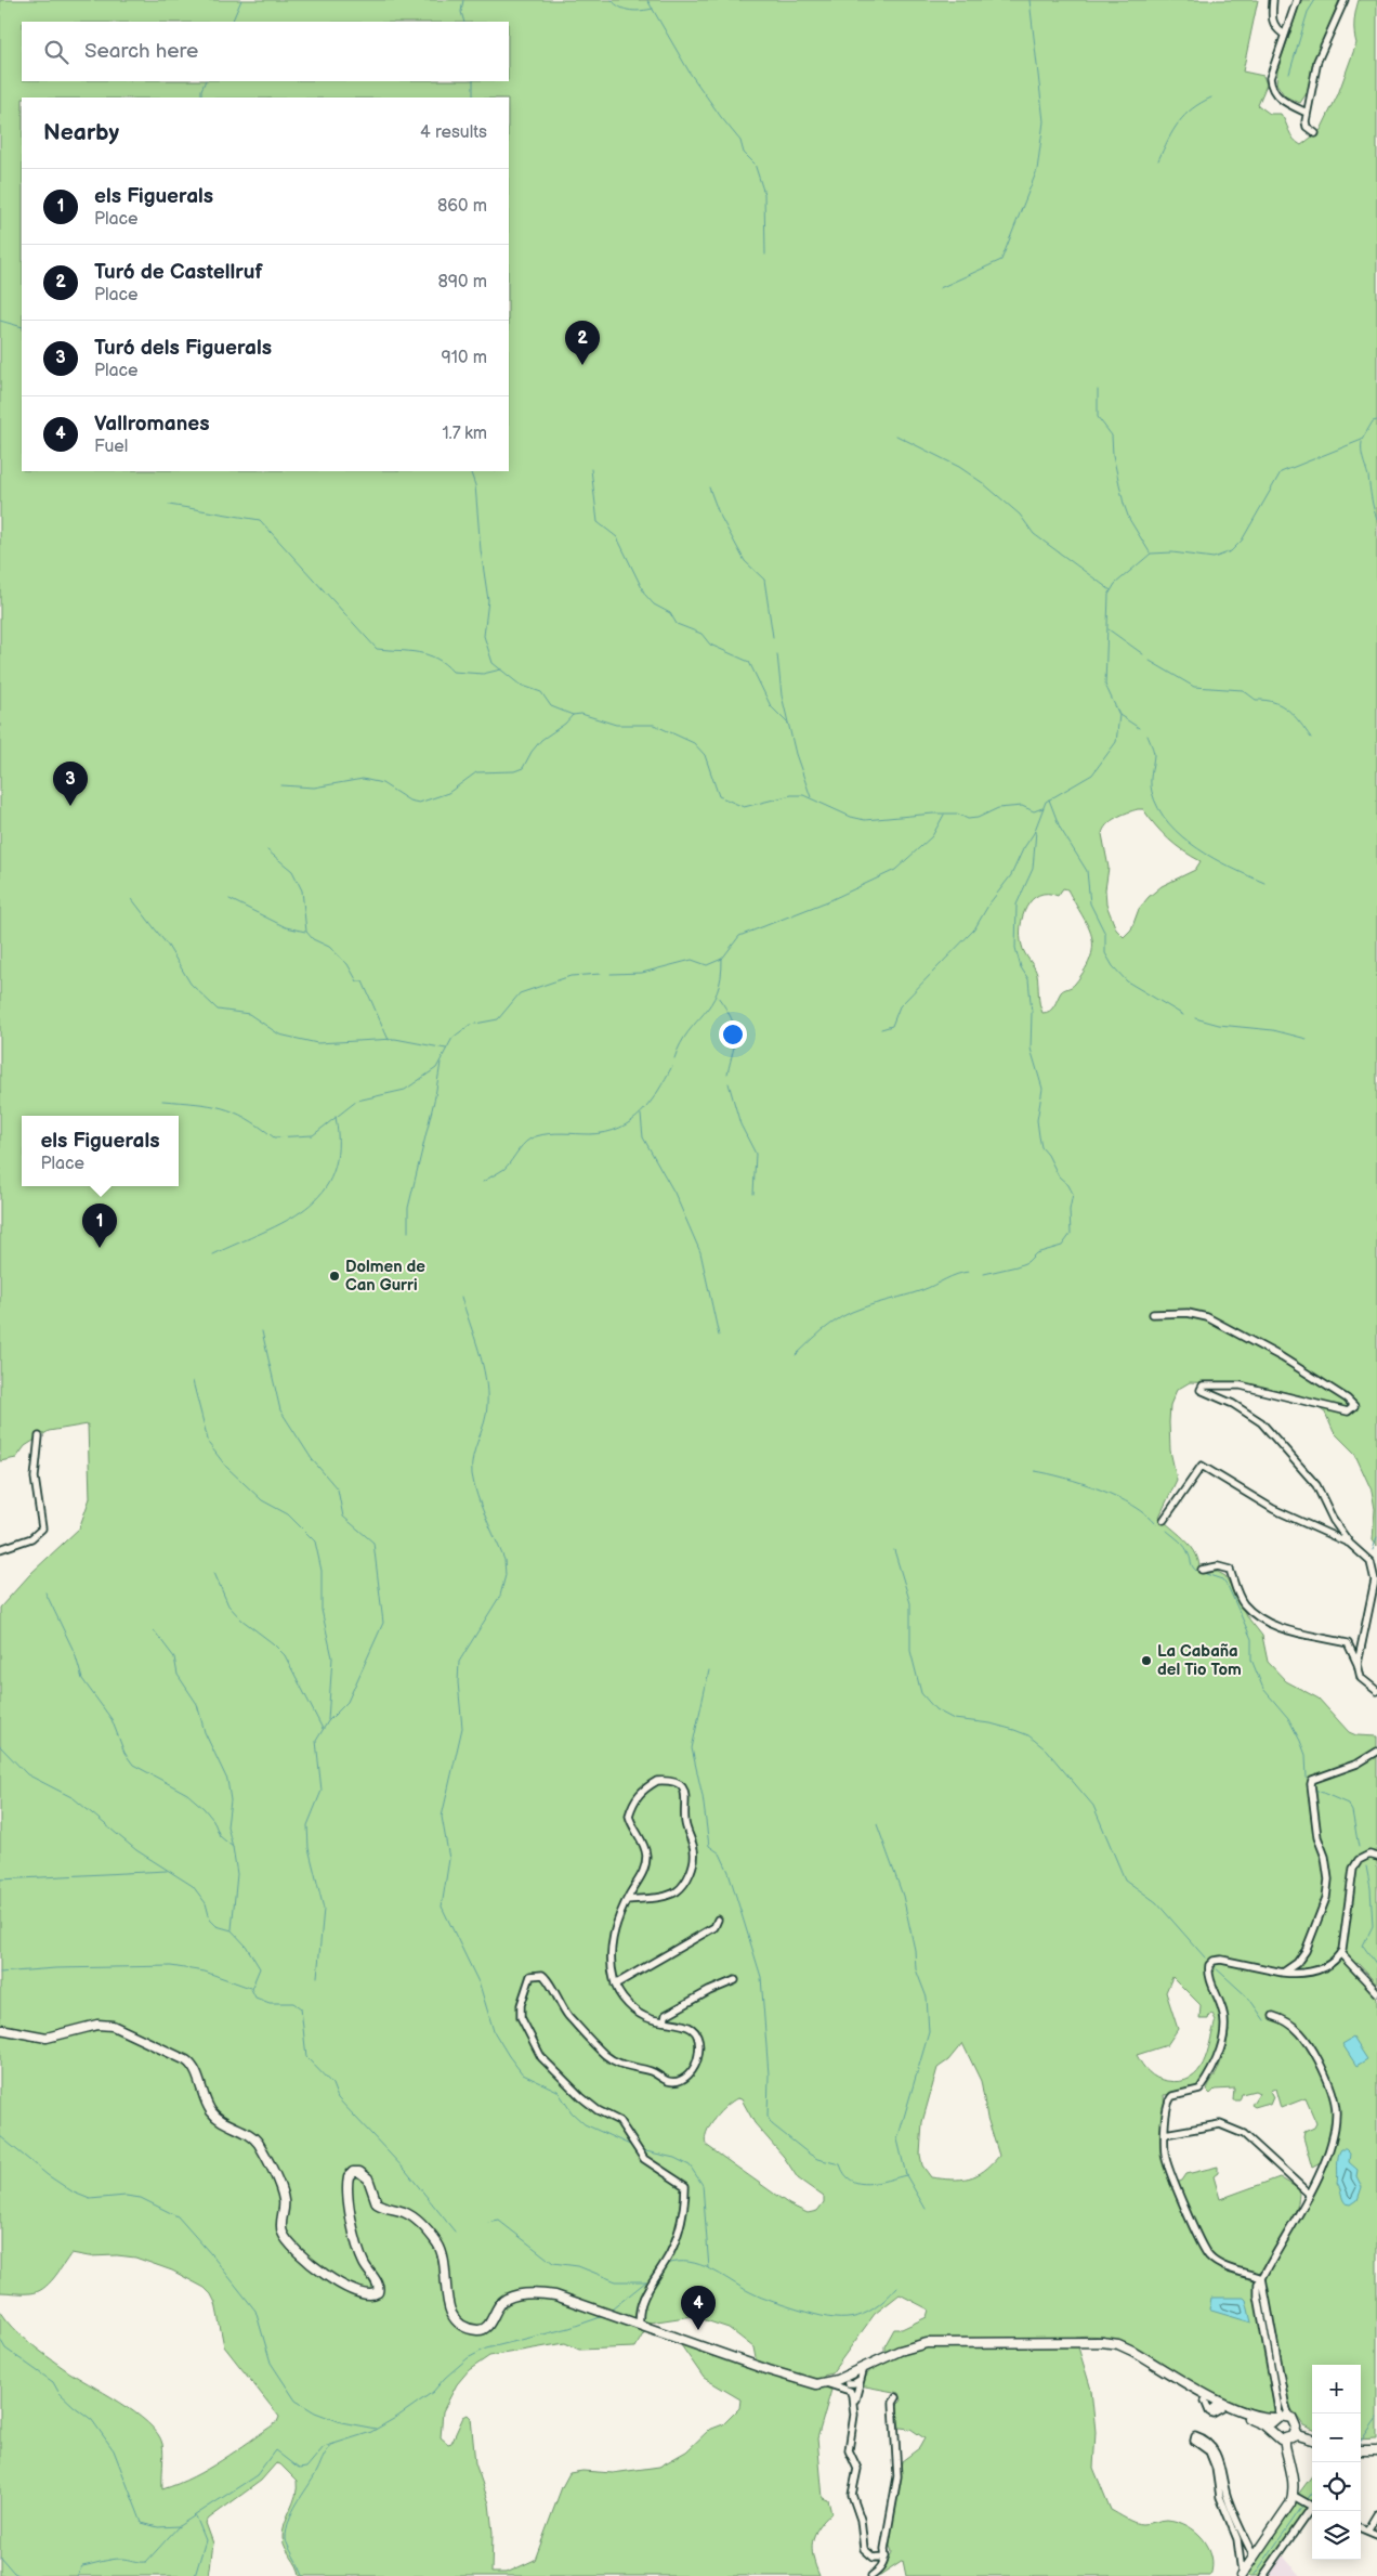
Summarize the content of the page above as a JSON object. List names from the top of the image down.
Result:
{
  "places": ["Dolmen de Can Gurri", "La Cabaña del Tio Tom"],
  "page": {
    "search": "Search here",
    "heading": ["Nearby", "4 results"],
    "list": [
      {
        "mark": "1",
        "name": "els Figuerals",
        "note": "Place",
        "value": "860 m"
      },
      {
        "mark": "2",
        "name": "Turó de Castellruf",
        "note": "Place",
        "value": "890 m"
      },
      {
        "mark": "3",
        "name": "Turó dels Figuerals",
        "note": "Place",
        "value": "910 m"
      },
      {
        "mark": "4",
        "name": "Vallromanes",
        "note": "Fuel",
        "value": "1.7 km"
      }
    ],
    "pins": [
      "2",
      "3",
      "1",
      "4"
    ],
    "popup": ["els Figuerals", "Place"],
    "map_buttons": ["+", "−"]
  }
}
